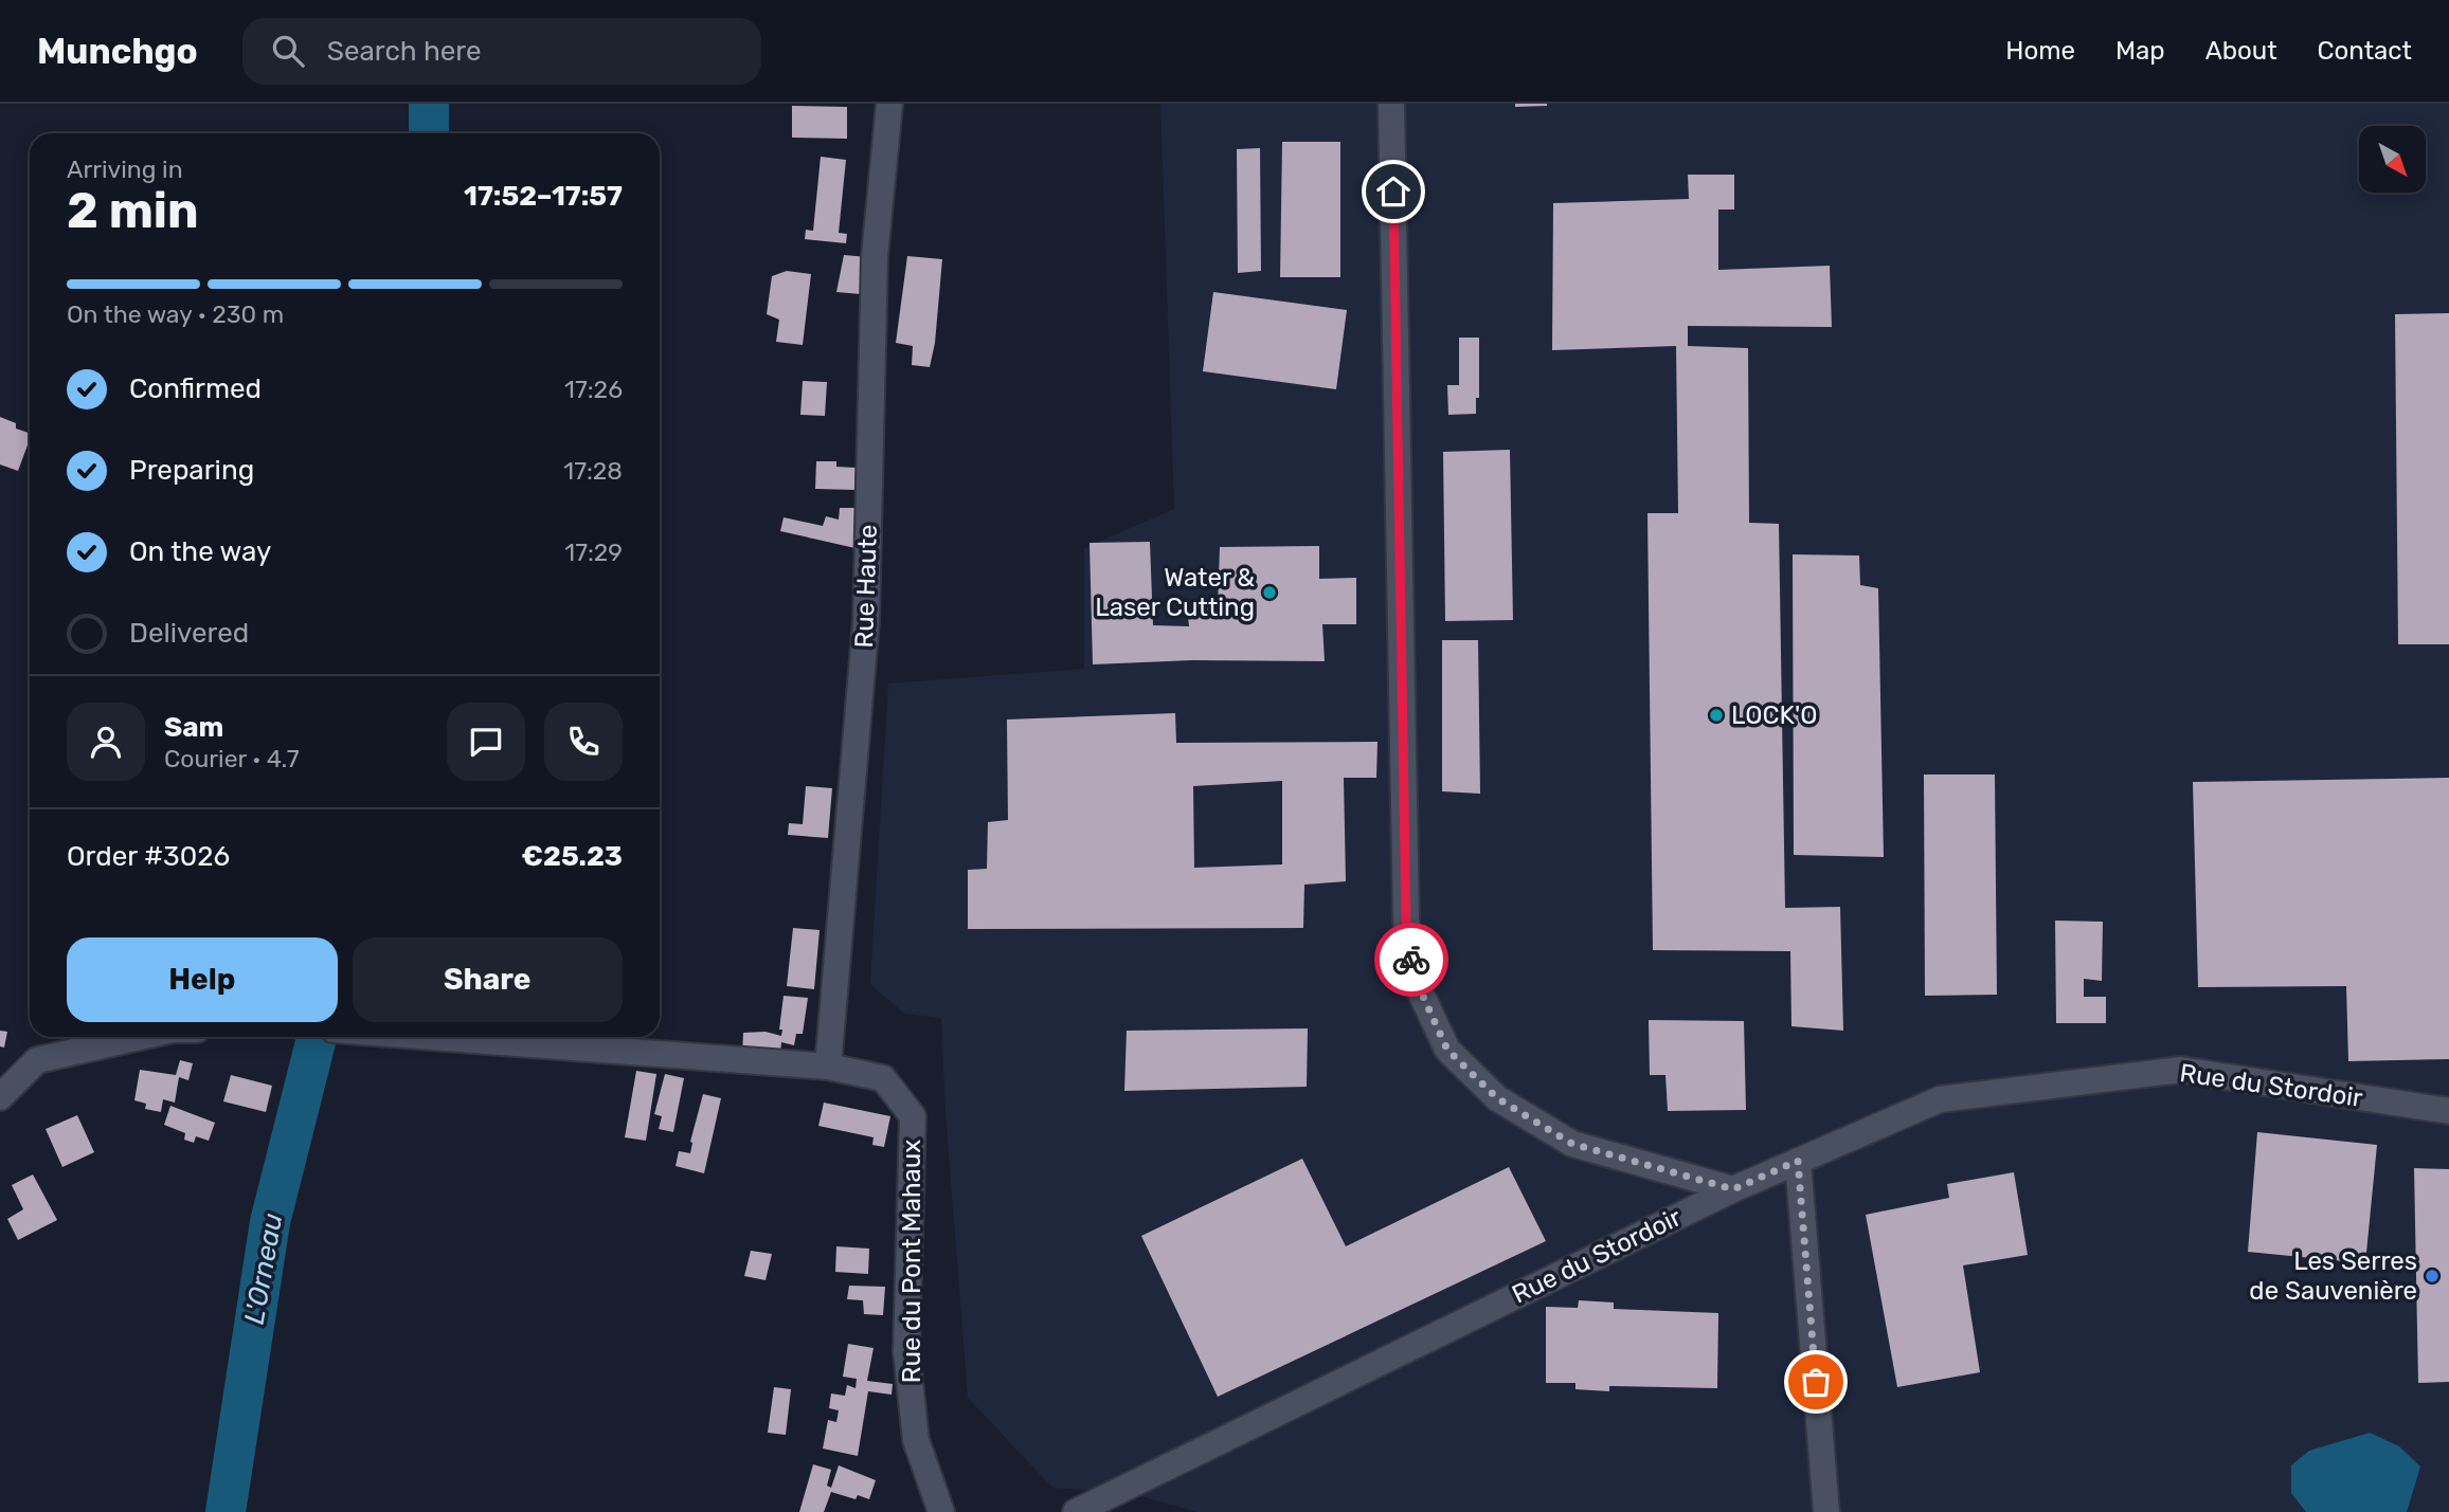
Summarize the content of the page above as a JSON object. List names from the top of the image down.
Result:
{
  "streets": {
    "street": ["Rue Haute", "Rue du Stordoir", "Rue du Pont Mahaux"]
  },
  "crossings": [
    ["Rue Haute", "Rue du Pont Mahaux"]
  ],
  "water": ["L'Orneau"],
  "places": ["Water & Laser Cutting", "LOCK'O", "Les Serres de Sauvenière"],
  "north": "bottom right",
  "page": {
    "header": "Munchgo",
    "search": "Search here",
    "nav": [
      "Home",
      "Map",
      "About",
      "Contact"
    ],
    "heading": ["2 min", "Arriving in", "17:52–17:57"],
    "panel": [
      "Sam",
      "Courier · 4.7",
      "Order #3026",
      "€25.23"
    ],
    "bar": "On the way · 230 m",
    "list": [
      ["Confirmed", "17:26"],
      ["Preparing", "17:28"],
      ["On the way", "17:29"],
      "Delivered"
    ],
    "buttons": ["Help", "Share"]
  }
}
